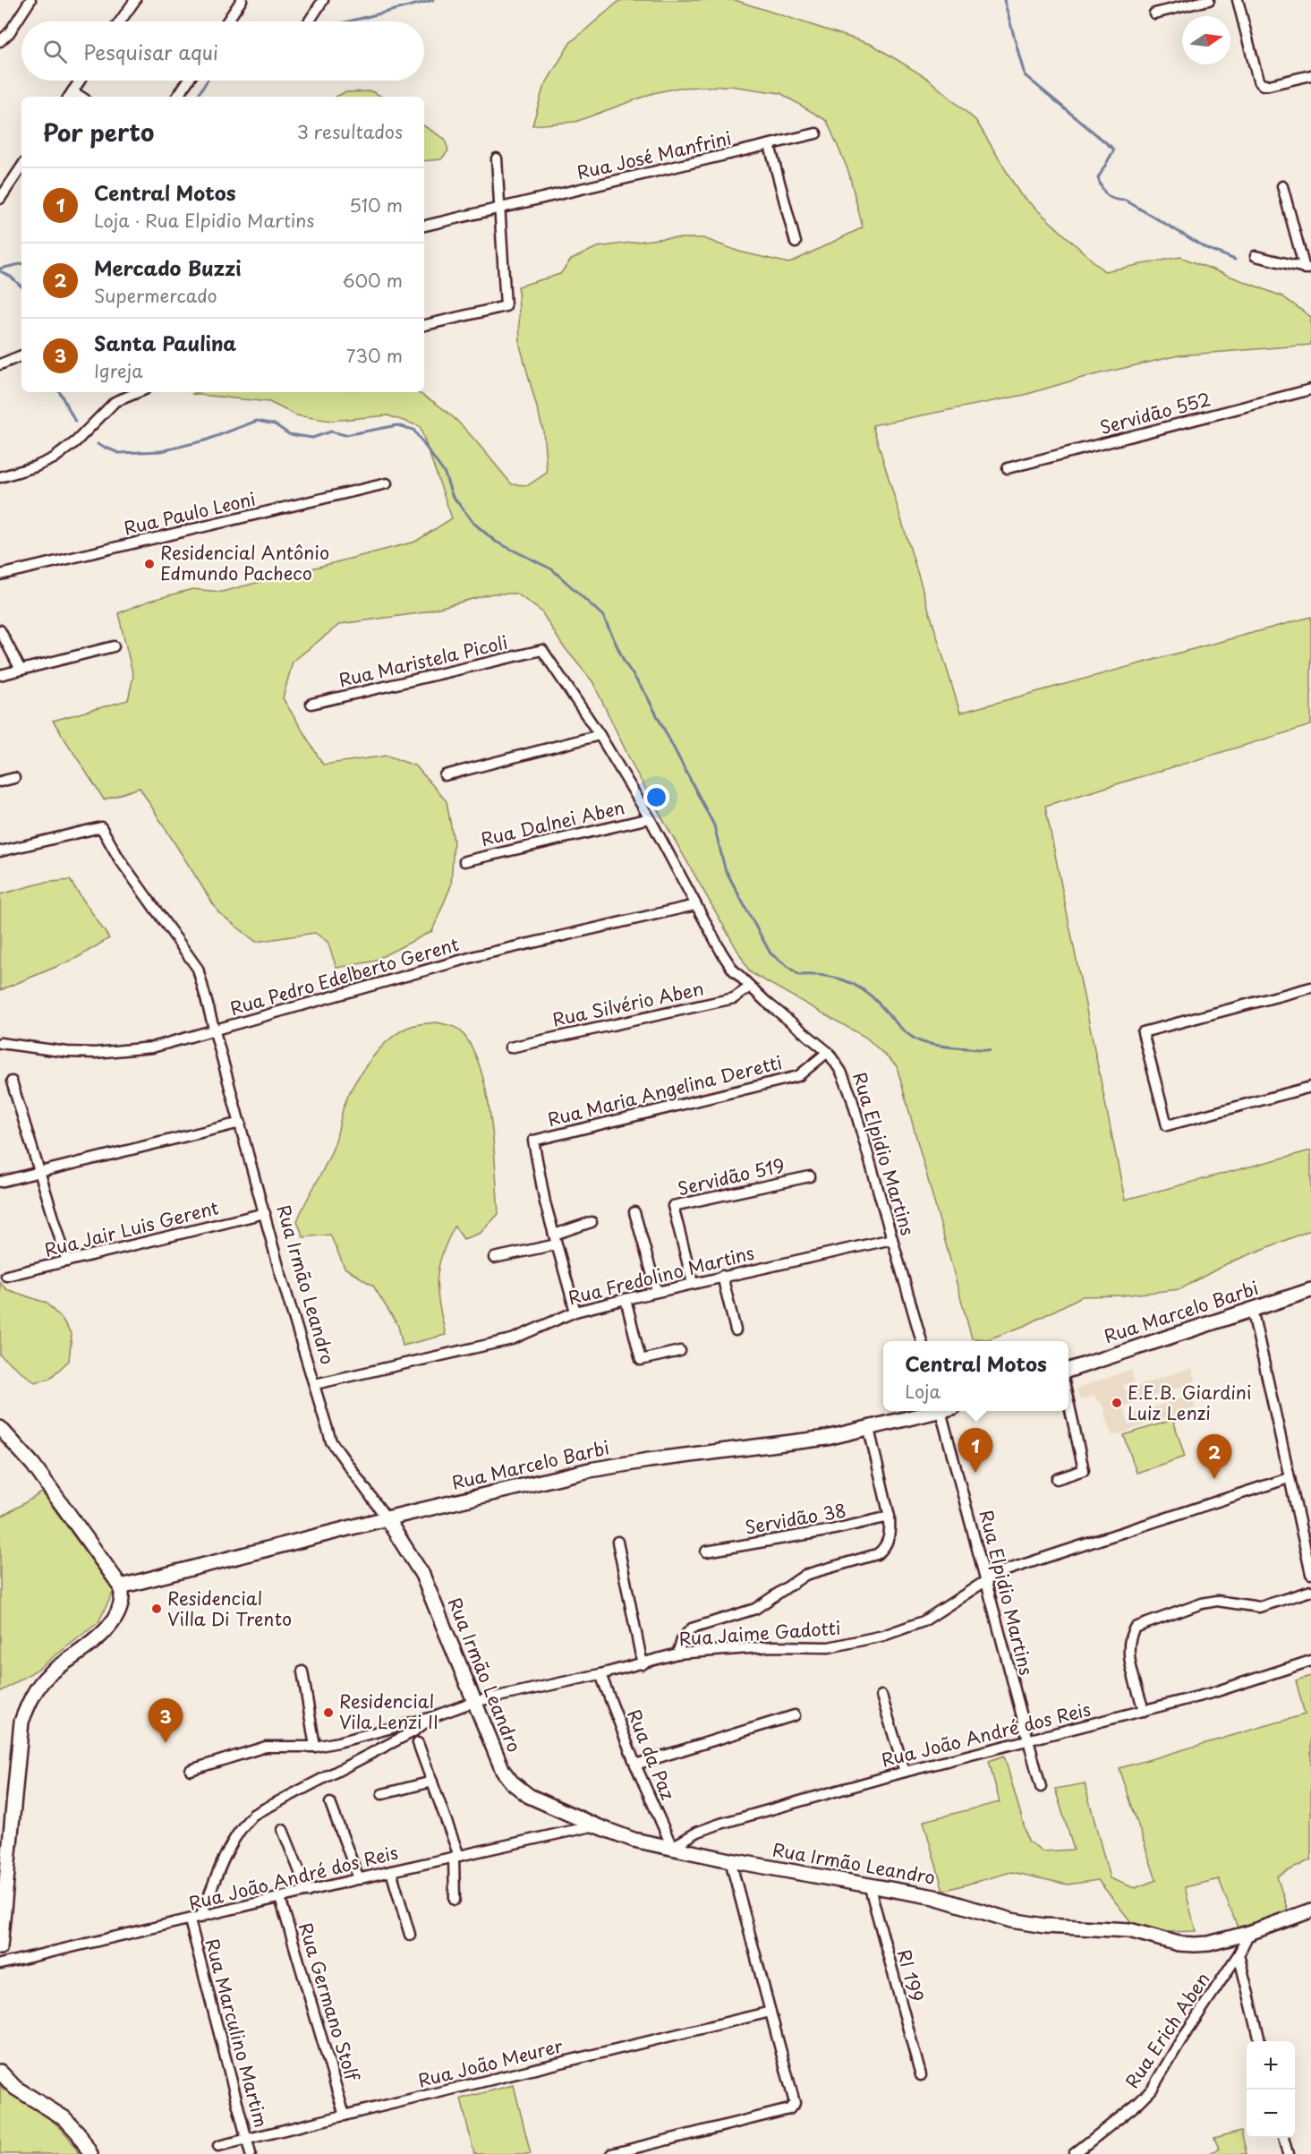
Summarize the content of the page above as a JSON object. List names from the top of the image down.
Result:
{
  "streets": {
    "street": [
      "Rua José Manfrini",
      "Servidão 552",
      "Rua Paulo Leoni",
      "Rua Maristela Picoli",
      "Rua Dalnei Aben",
      "Rua Pedro Edelberto Gerent",
      "Rua Silvério Aben",
      "Rua Maria Angelina Deretti",
      "Rua Elpidio Martins",
      "Servidão 519",
      "Rua Jair Luis Gerent",
      "Rua Fredolino Martins",
      "Rua Irmão Leandro",
      "Rua Marcelo Barbi",
      "Servidão 38",
      "Rua Jaime Gadotti",
      "Rua João André dos Reis",
      "Rua da Paz",
      "RI 199",
      "Rua Germano Stolf",
      "Rua Erich Aben",
      "Rua Marculino Martim",
      "Rua João Meurer"
    ]
  },
  "crossings": [
    ["Rua Maristela Picoli", "Rua Elpidio Martins"],
    ["Rua Dalnei Aben", "Rua Elpidio Martins"],
    ["Rua Pedro Edelberto Gerent", "Rua Elpidio Martins"],
    ["Rua Pedro Edelberto Gerent", "Rua Irmão Leandro"],
    ["Rua Silvério Aben", "Rua Elpidio Martins"],
    ["Rua Maria Angelina Deretti", "Rua Elpidio Martins"],
    ["Rua Elpidio Martins", "Rua Fredolino Martins"],
    ["Rua Elpidio Martins", "Rua Jaime Gadotti"],
    ["Rua Elpidio Martins", "Rua João André dos Reis"],
    ["Servidão 519", "Rua Fredolino Martins"],
    ["Rua Jair Luis Gerent", "Rua Irmão Leandro"],
    ["Rua Fredolino Martins", "Rua Irmão Leandro"],
    ["Rua Irmão Leandro", "Rua Marcelo Barbi"],
    ["Rua Irmão Leandro", "Rua Jaime Gadotti"],
    ["Rua Irmão Leandro", "Rua João André dos Reis"],
    ["Rua Irmão Leandro", "Rua da Paz"],
    ["Rua Irmão Leandro", "RI 199"],
    ["Rua Irmão Leandro", "Rua Erich Aben"],
    ["Rua Jaime Gadotti", "Rua João André dos Reis"],
    ["Rua Jaime Gadotti", "Rua da Paz"],
    ["Rua João André dos Reis", "Rua da Paz"],
    ["Rua João André dos Reis", "Rua Germano Stolf"],
    ["Rua João André dos Reis", "Rua Marculino Martim"],
    ["Rua Germano Stolf", "Rua João Meurer"],
    ["Rua Marculino Martim", "Rua João Meurer"]
  ],
  "places": [
    "Residencial Antônio Edmundo Pacheco",
    "E.E.B. Giardini Luiz Lenzi",
    "Residencial Villa Di Trento",
    "Residencial Vila Lenzi II"
  ],
  "north": "right",
  "page": {
    "search": "Pesquisar aqui",
    "heading": ["Por perto", "3 resultados"],
    "list": [
      {
        "mark": "1",
        "name": "Central Motos",
        "note": "Loja · Rua Elpidio Martins",
        "value": "510 m"
      },
      {
        "mark": "2",
        "name": "Mercado Buzzi",
        "note": "Supermercado",
        "value": "600 m"
      },
      {
        "mark": "3",
        "name": "Santa Paulina",
        "note": "Igreja",
        "value": "730 m"
      }
    ],
    "popup": ["Central Motos", "Loja"],
    "pins": ["1", "2", "3"],
    "map_buttons": ["+", "−"]
  }
}
